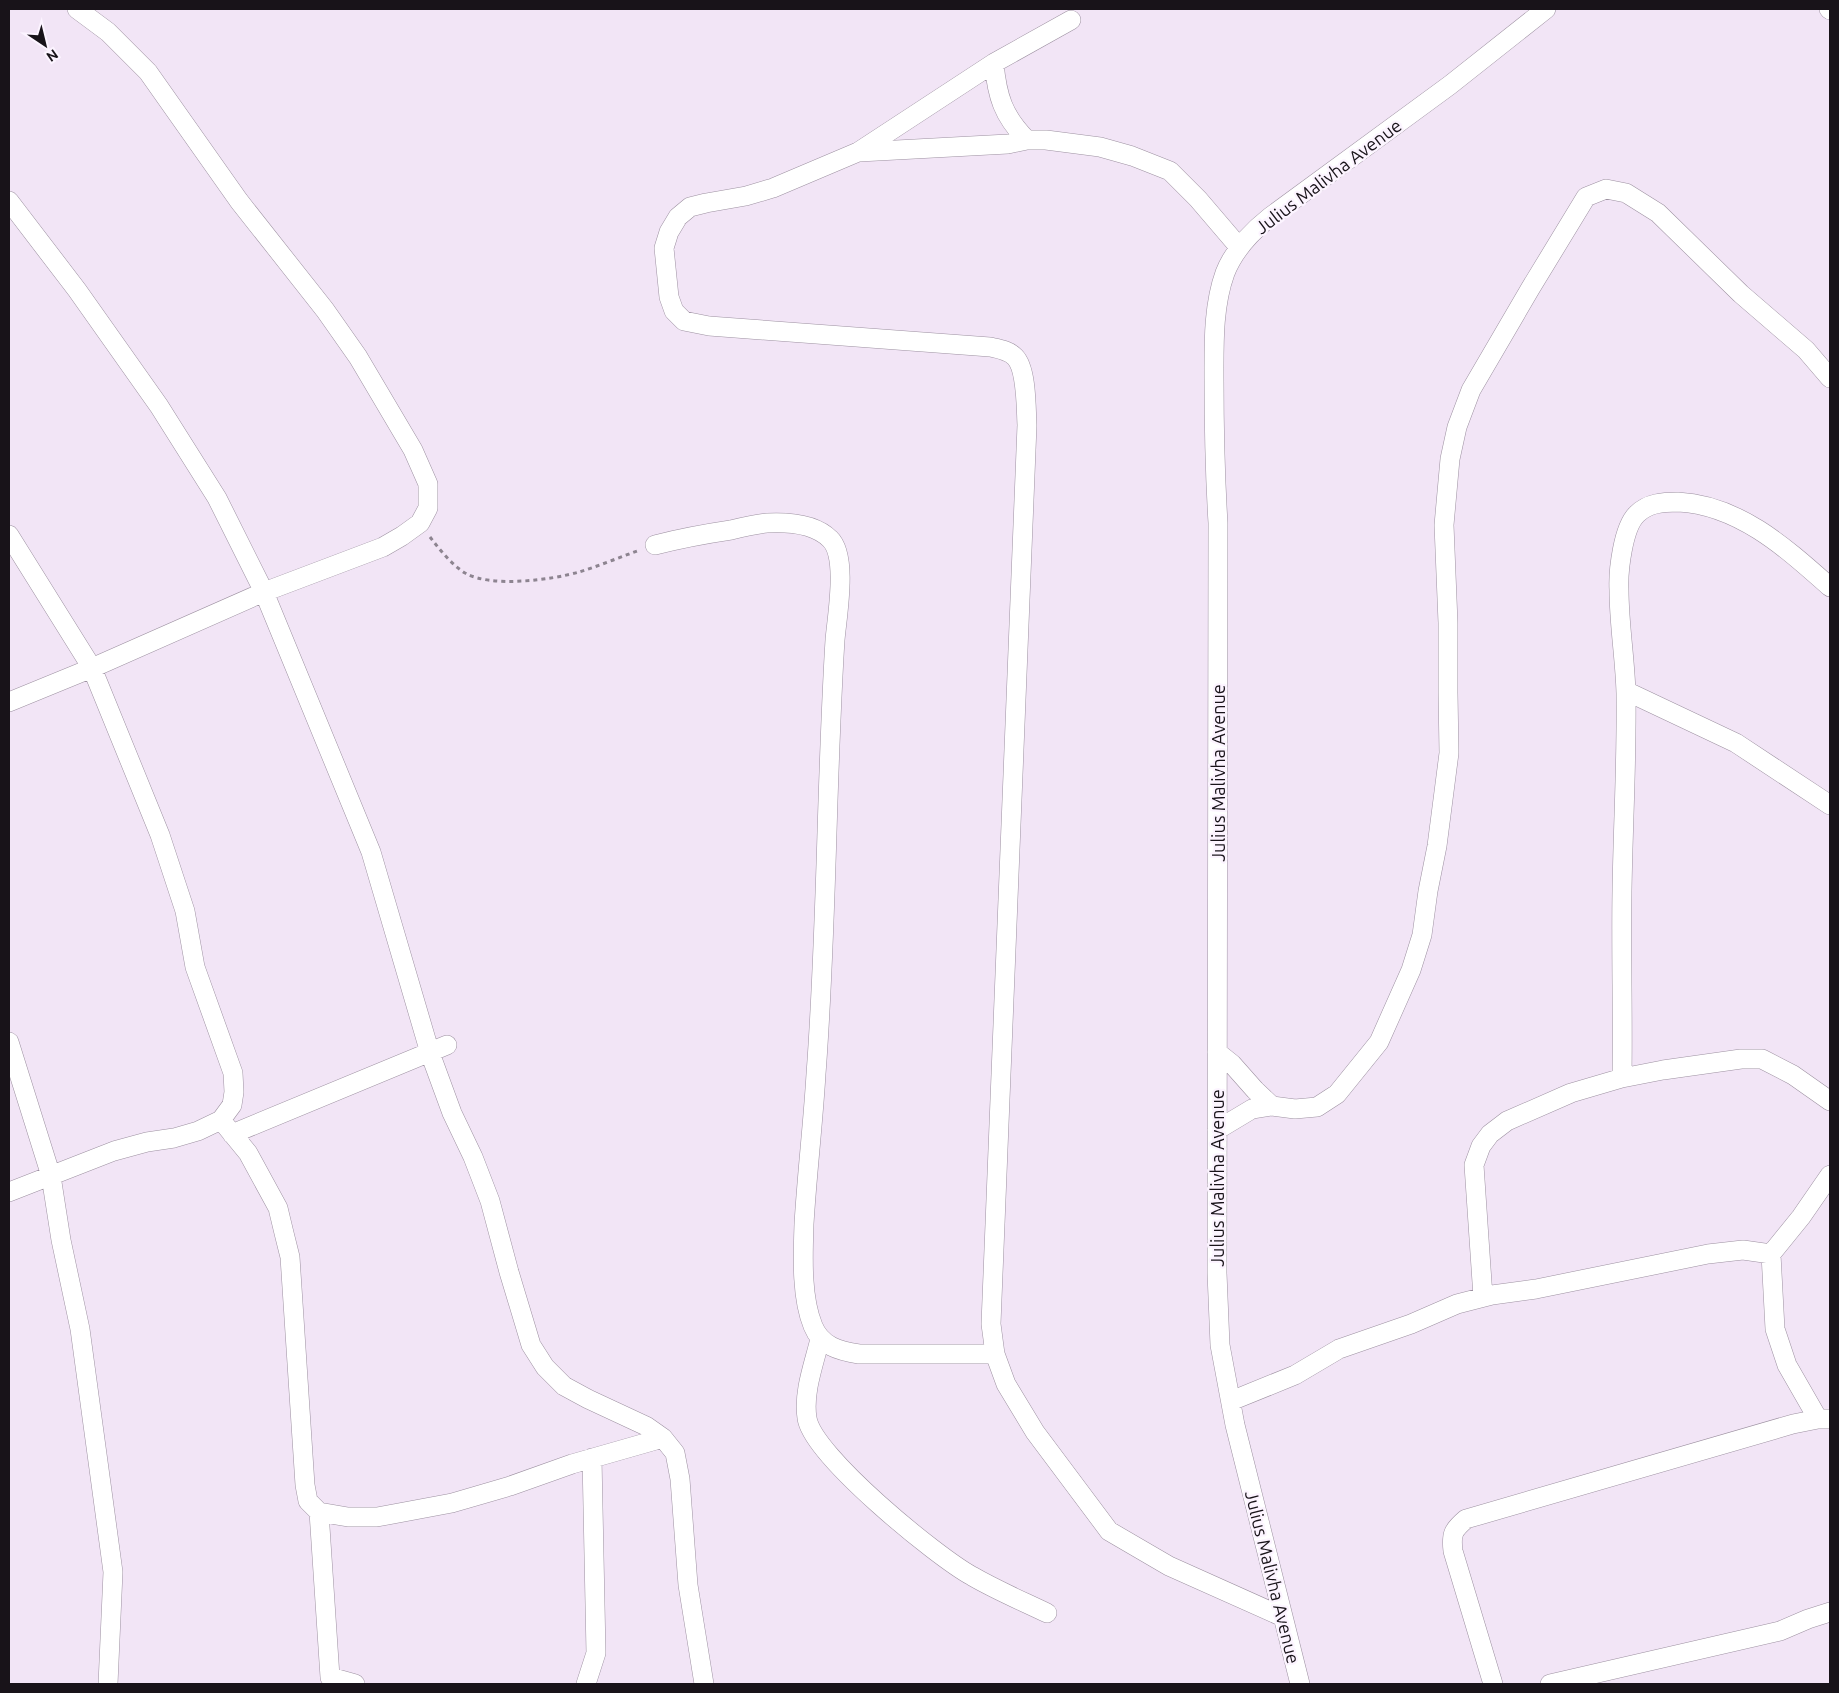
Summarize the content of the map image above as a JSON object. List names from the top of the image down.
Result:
{
  "streets": {
    "street": ["Julius Malivha Avenue"]
  },
  "north": "bottom right"
}
